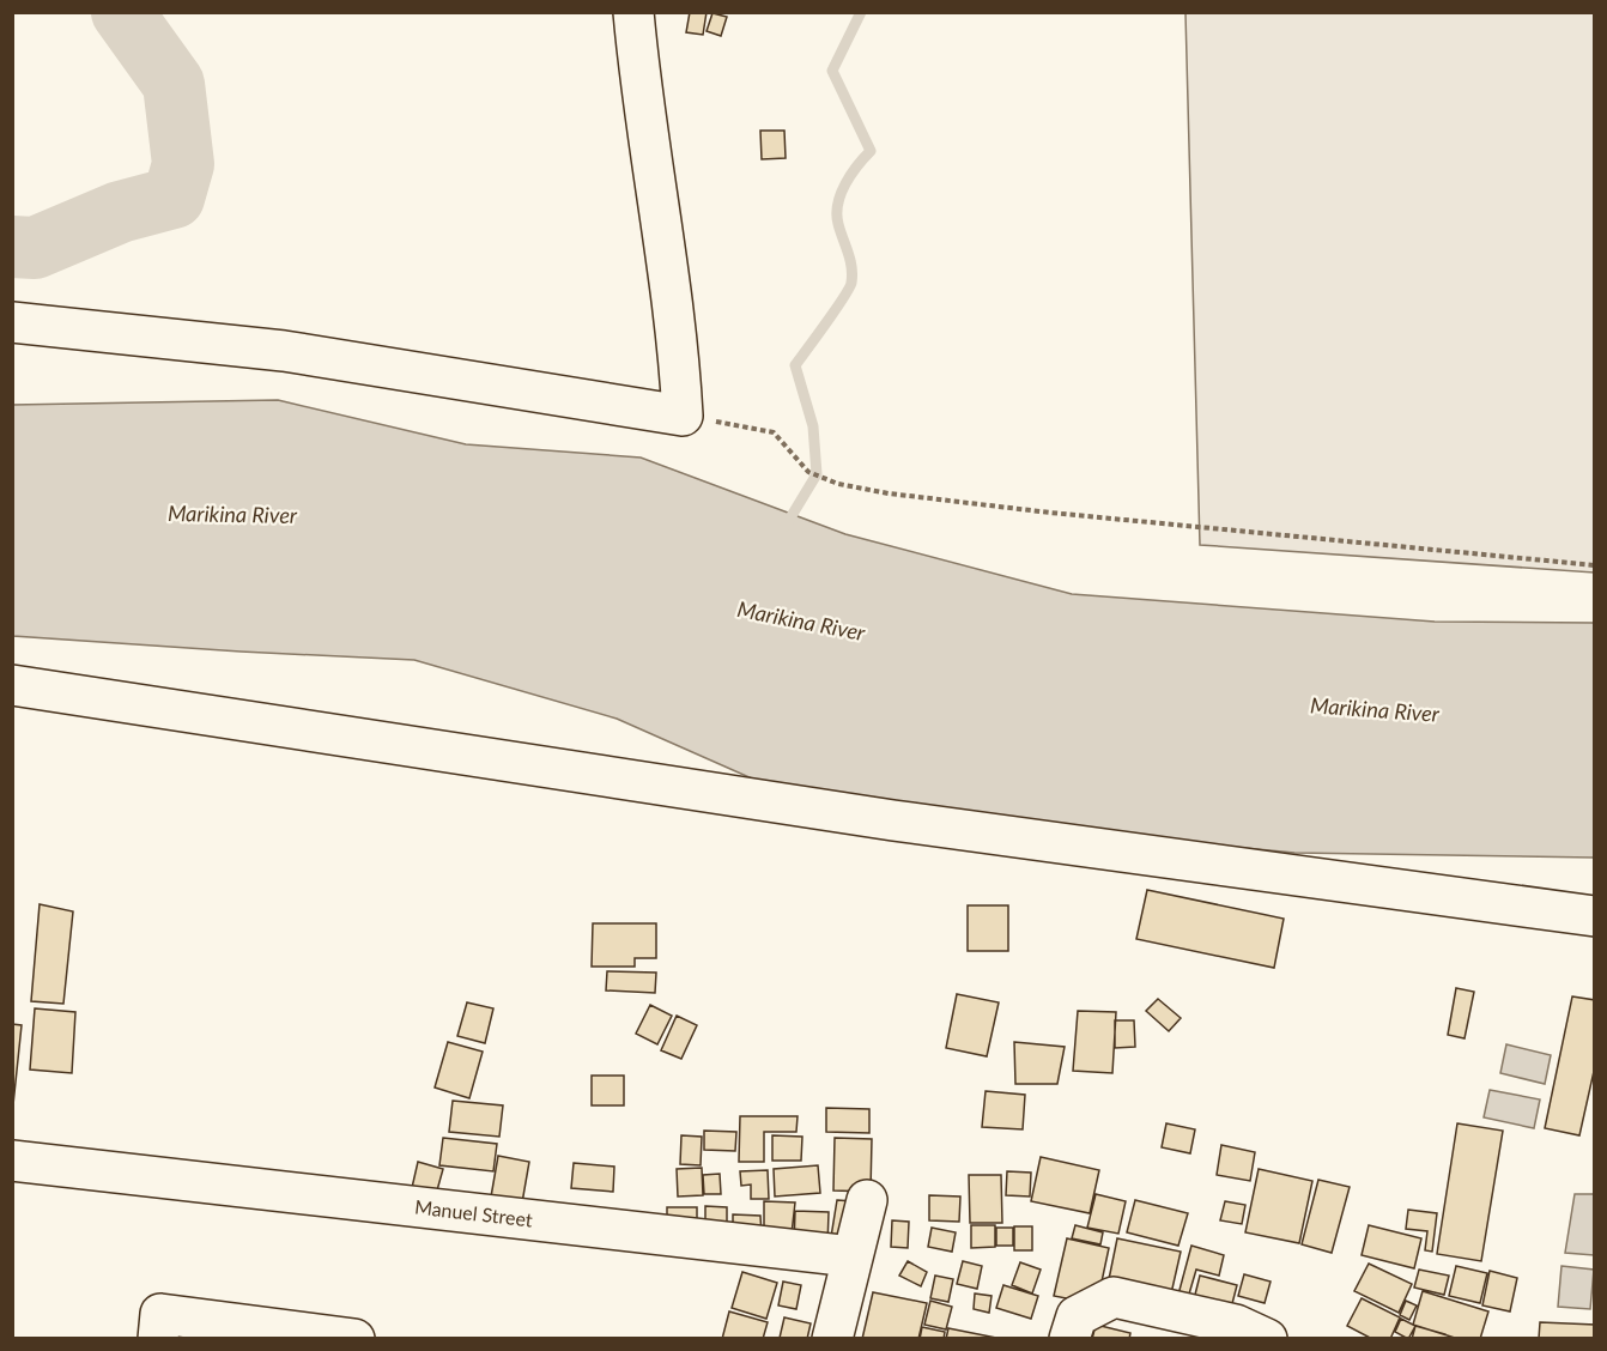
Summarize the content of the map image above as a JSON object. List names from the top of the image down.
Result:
{
  "streets": {
    "street": ["Manuel Street"]
  },
  "water": ["Marikina River"]
}
